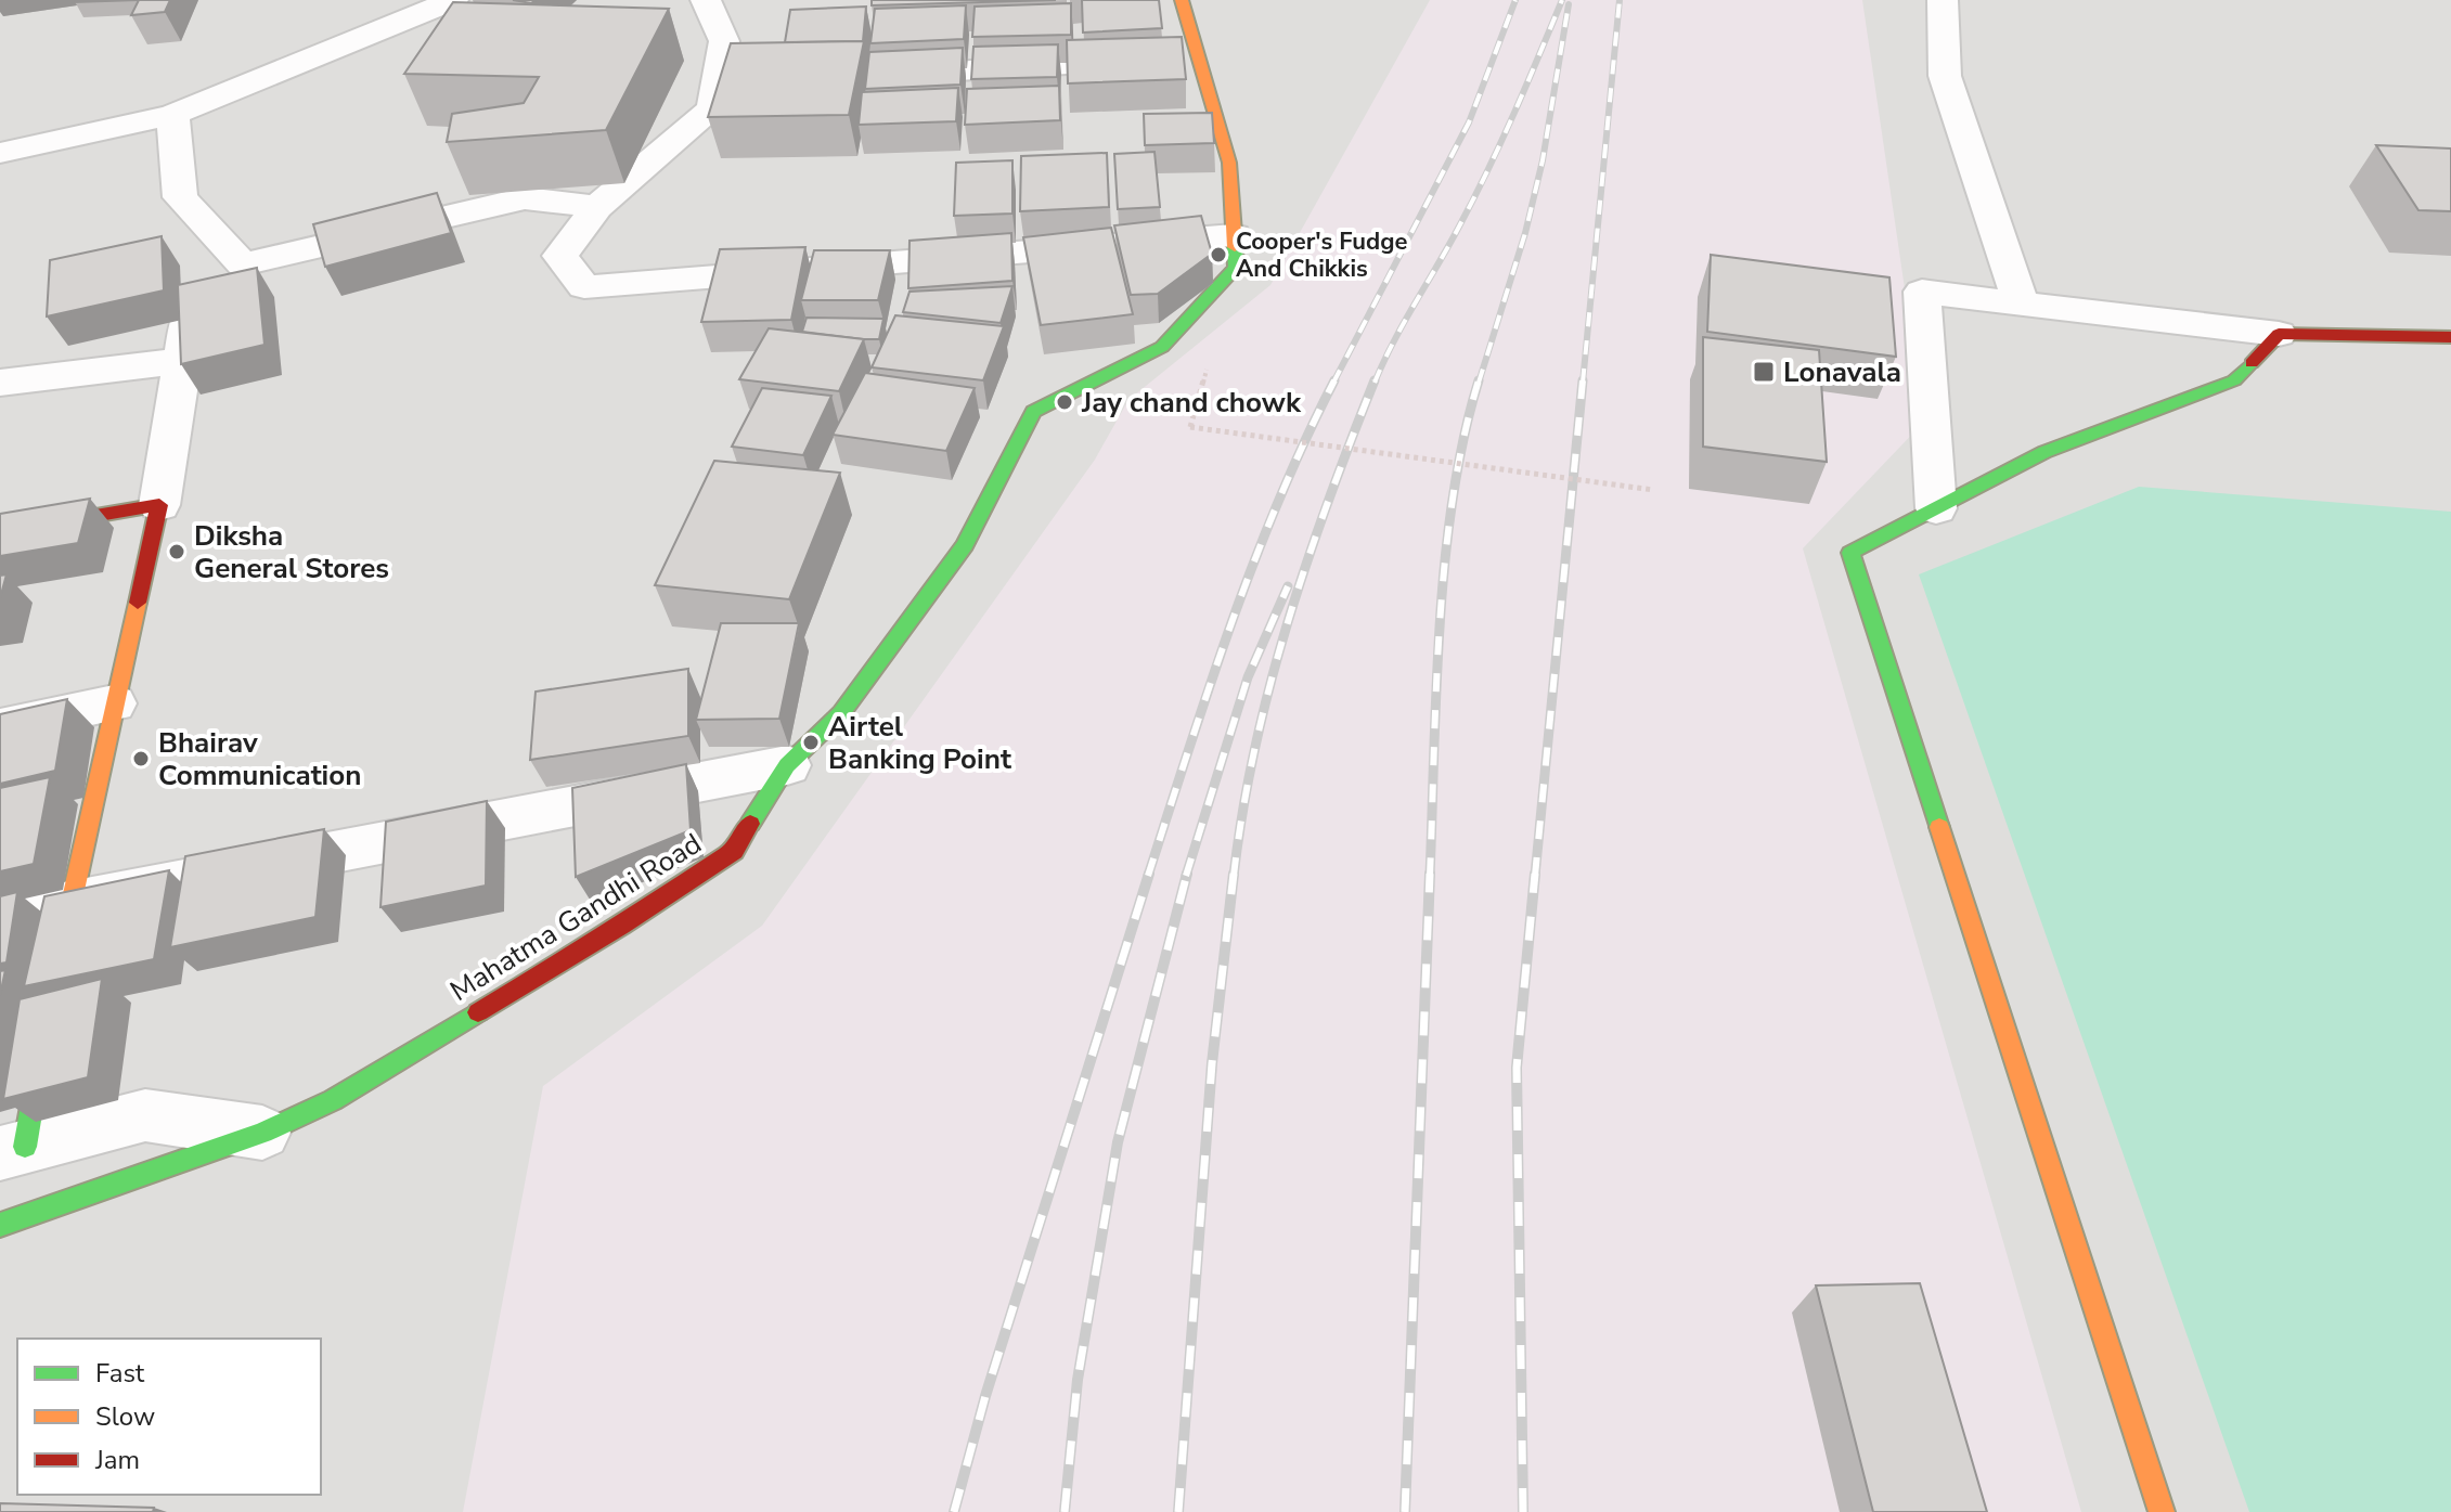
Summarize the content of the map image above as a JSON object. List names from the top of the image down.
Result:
{
  "streets": {
    "street": ["Mahatma Gandhi Road"]
  },
  "places": {
    "other": [
      "Cooper's Fudge And Chikkis",
      "Jay chand chowk",
      "Diksha General Stores",
      "Airtel Banking Point",
      "Bhairav Communication"
    ],
    "transit": ["Lonavala"]
  },
  "legend": ["Fast", "Slow", "Jam"]
}
